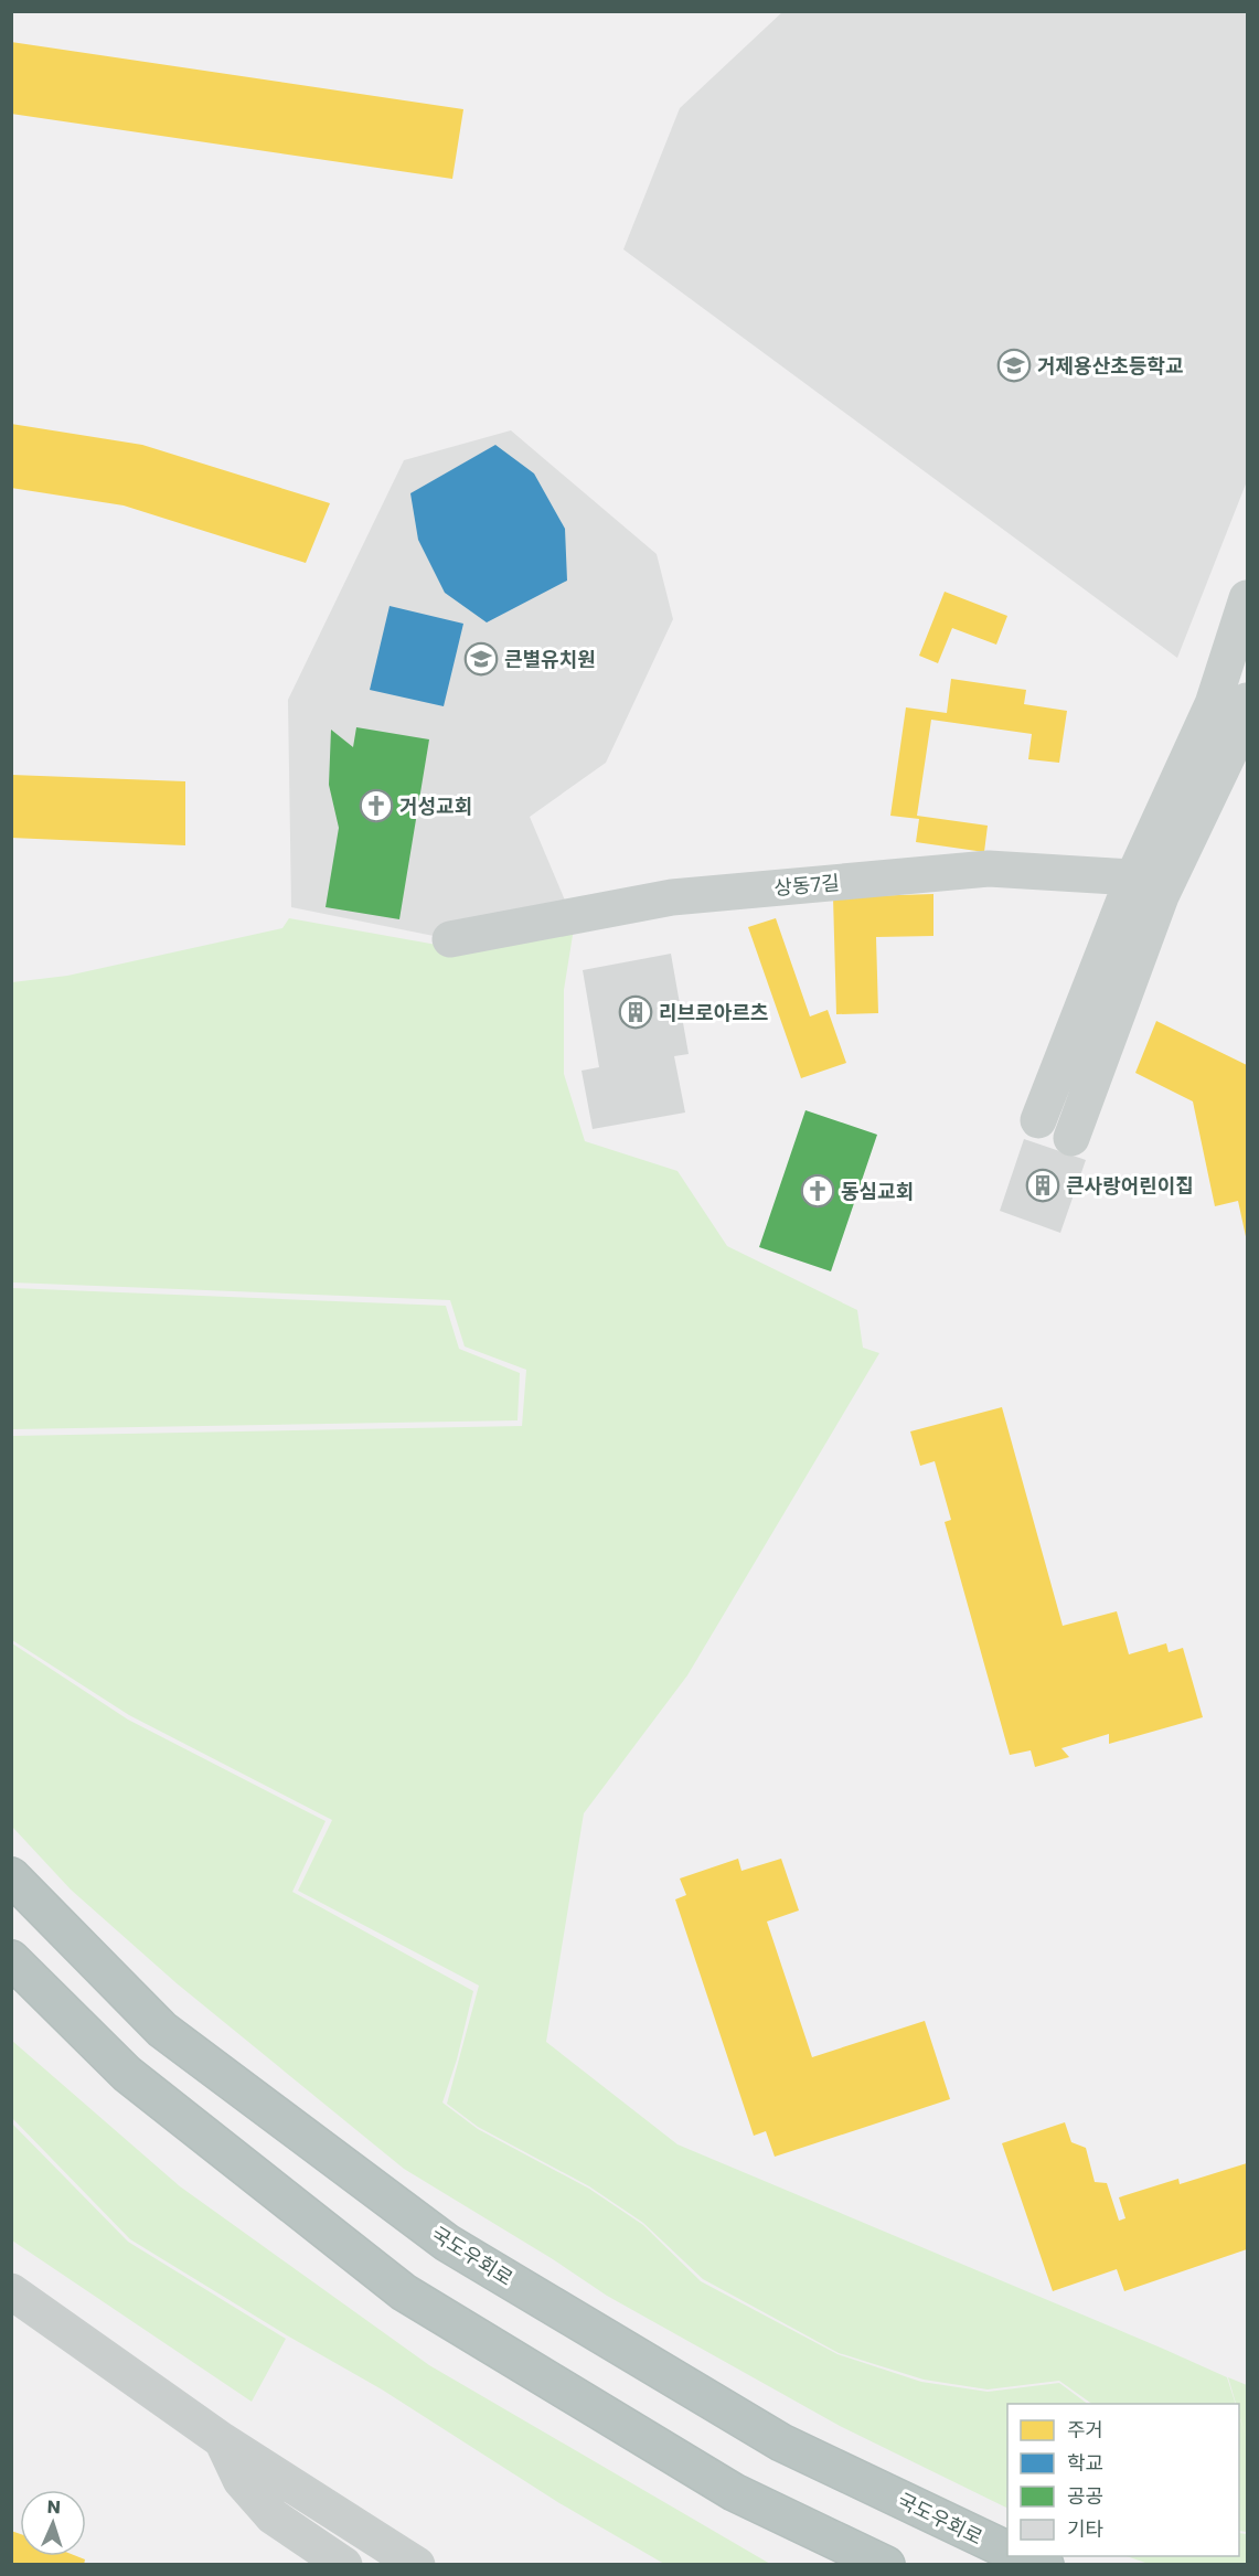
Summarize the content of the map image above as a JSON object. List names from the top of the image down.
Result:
{
  "streets": {
    "highway": ["국도우회로"],
    "street": ["상동7길"]
  },
  "places": {
    "school or university": ["거제용산초등학교", "큰별유치원"],
    "church": ["거성교회", "동심교회"],
    "building": ["리브로아르츠", "큰사랑어린이집"]
  },
  "legend": [
    "주거",
    "학교",
    "공공",
    "기타"
  ],
  "north": "top"
}
